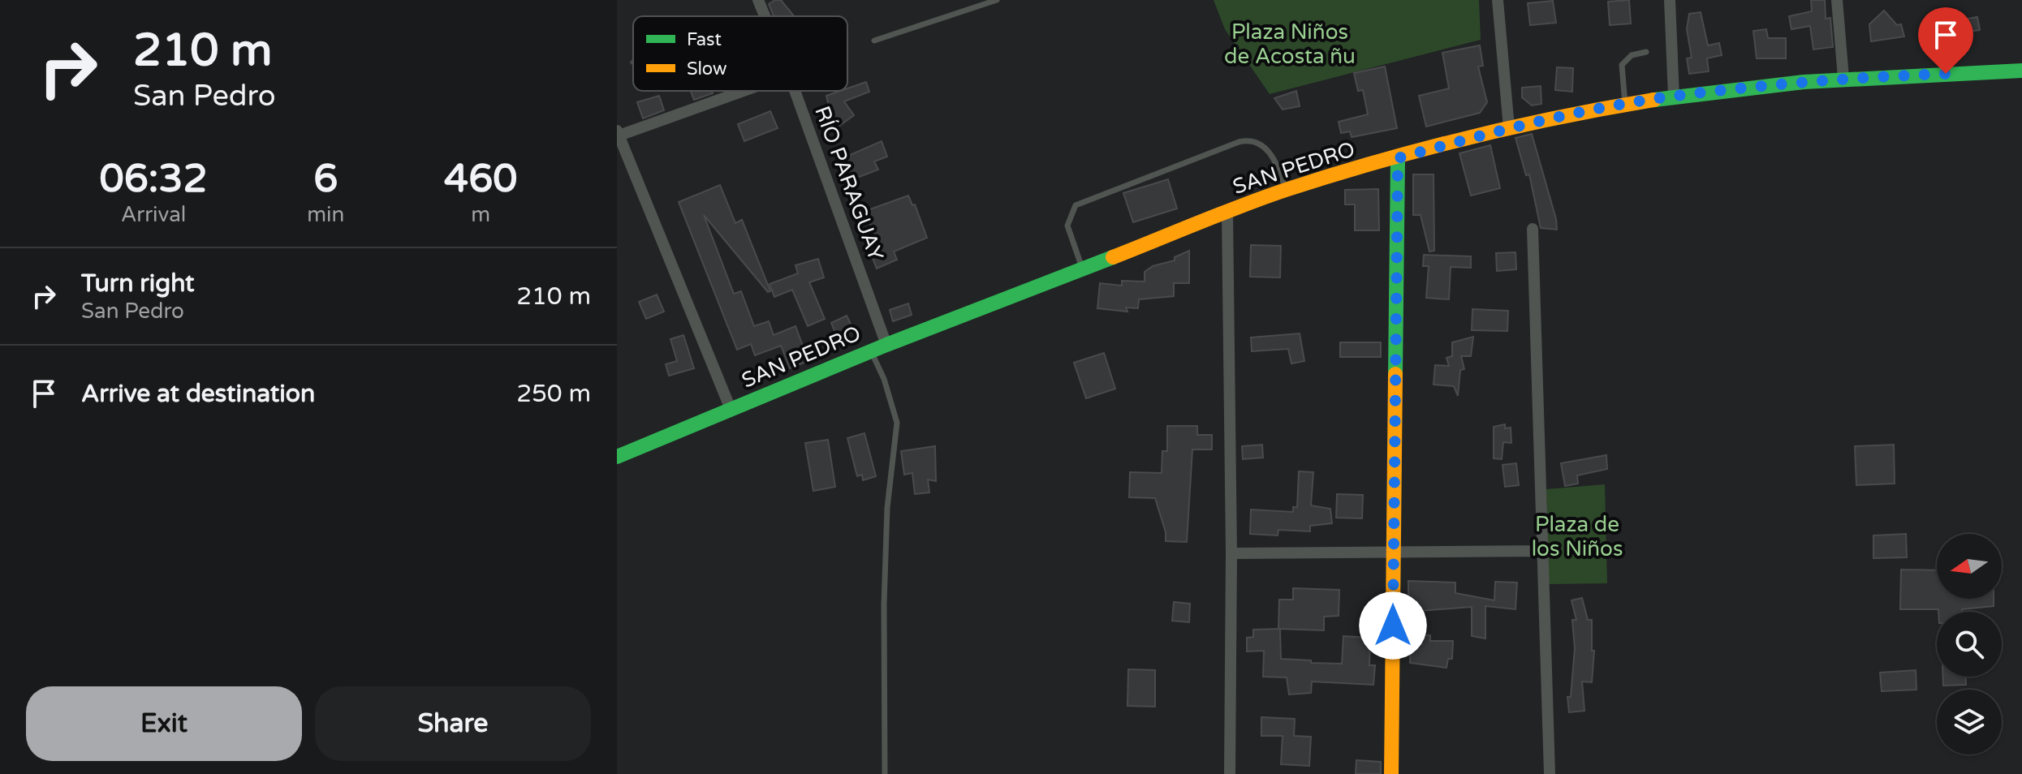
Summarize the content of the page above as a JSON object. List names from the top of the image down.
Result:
{
  "streets": {
    "main road": ["SAN PEDRO"],
    "street": ["RÍO PARAGUAY"]
  },
  "crossings": [
    ["SAN PEDRO", "RÍO PARAGUAY"]
  ],
  "parks": ["Plaza Niños de Acosta ñu", "Plaza de los Niños"],
  "legend": ["Fast", "Slow"],
  "north": "left",
  "page": {
    "turn": ["210 m", "San Pedro"],
    "eta": [
      "06:32",
      "Arrival",
      "6",
      "min",
      "460",
      "m"
    ],
    "list": [
      {
        "name": "Turn right",
        "note": "San Pedro",
        "value": "210 m"
      },
      {
        "name": "Arrive at destination",
        "value": "250 m"
      }
    ],
    "buttons": ["Exit", "Share"]
  }
}
